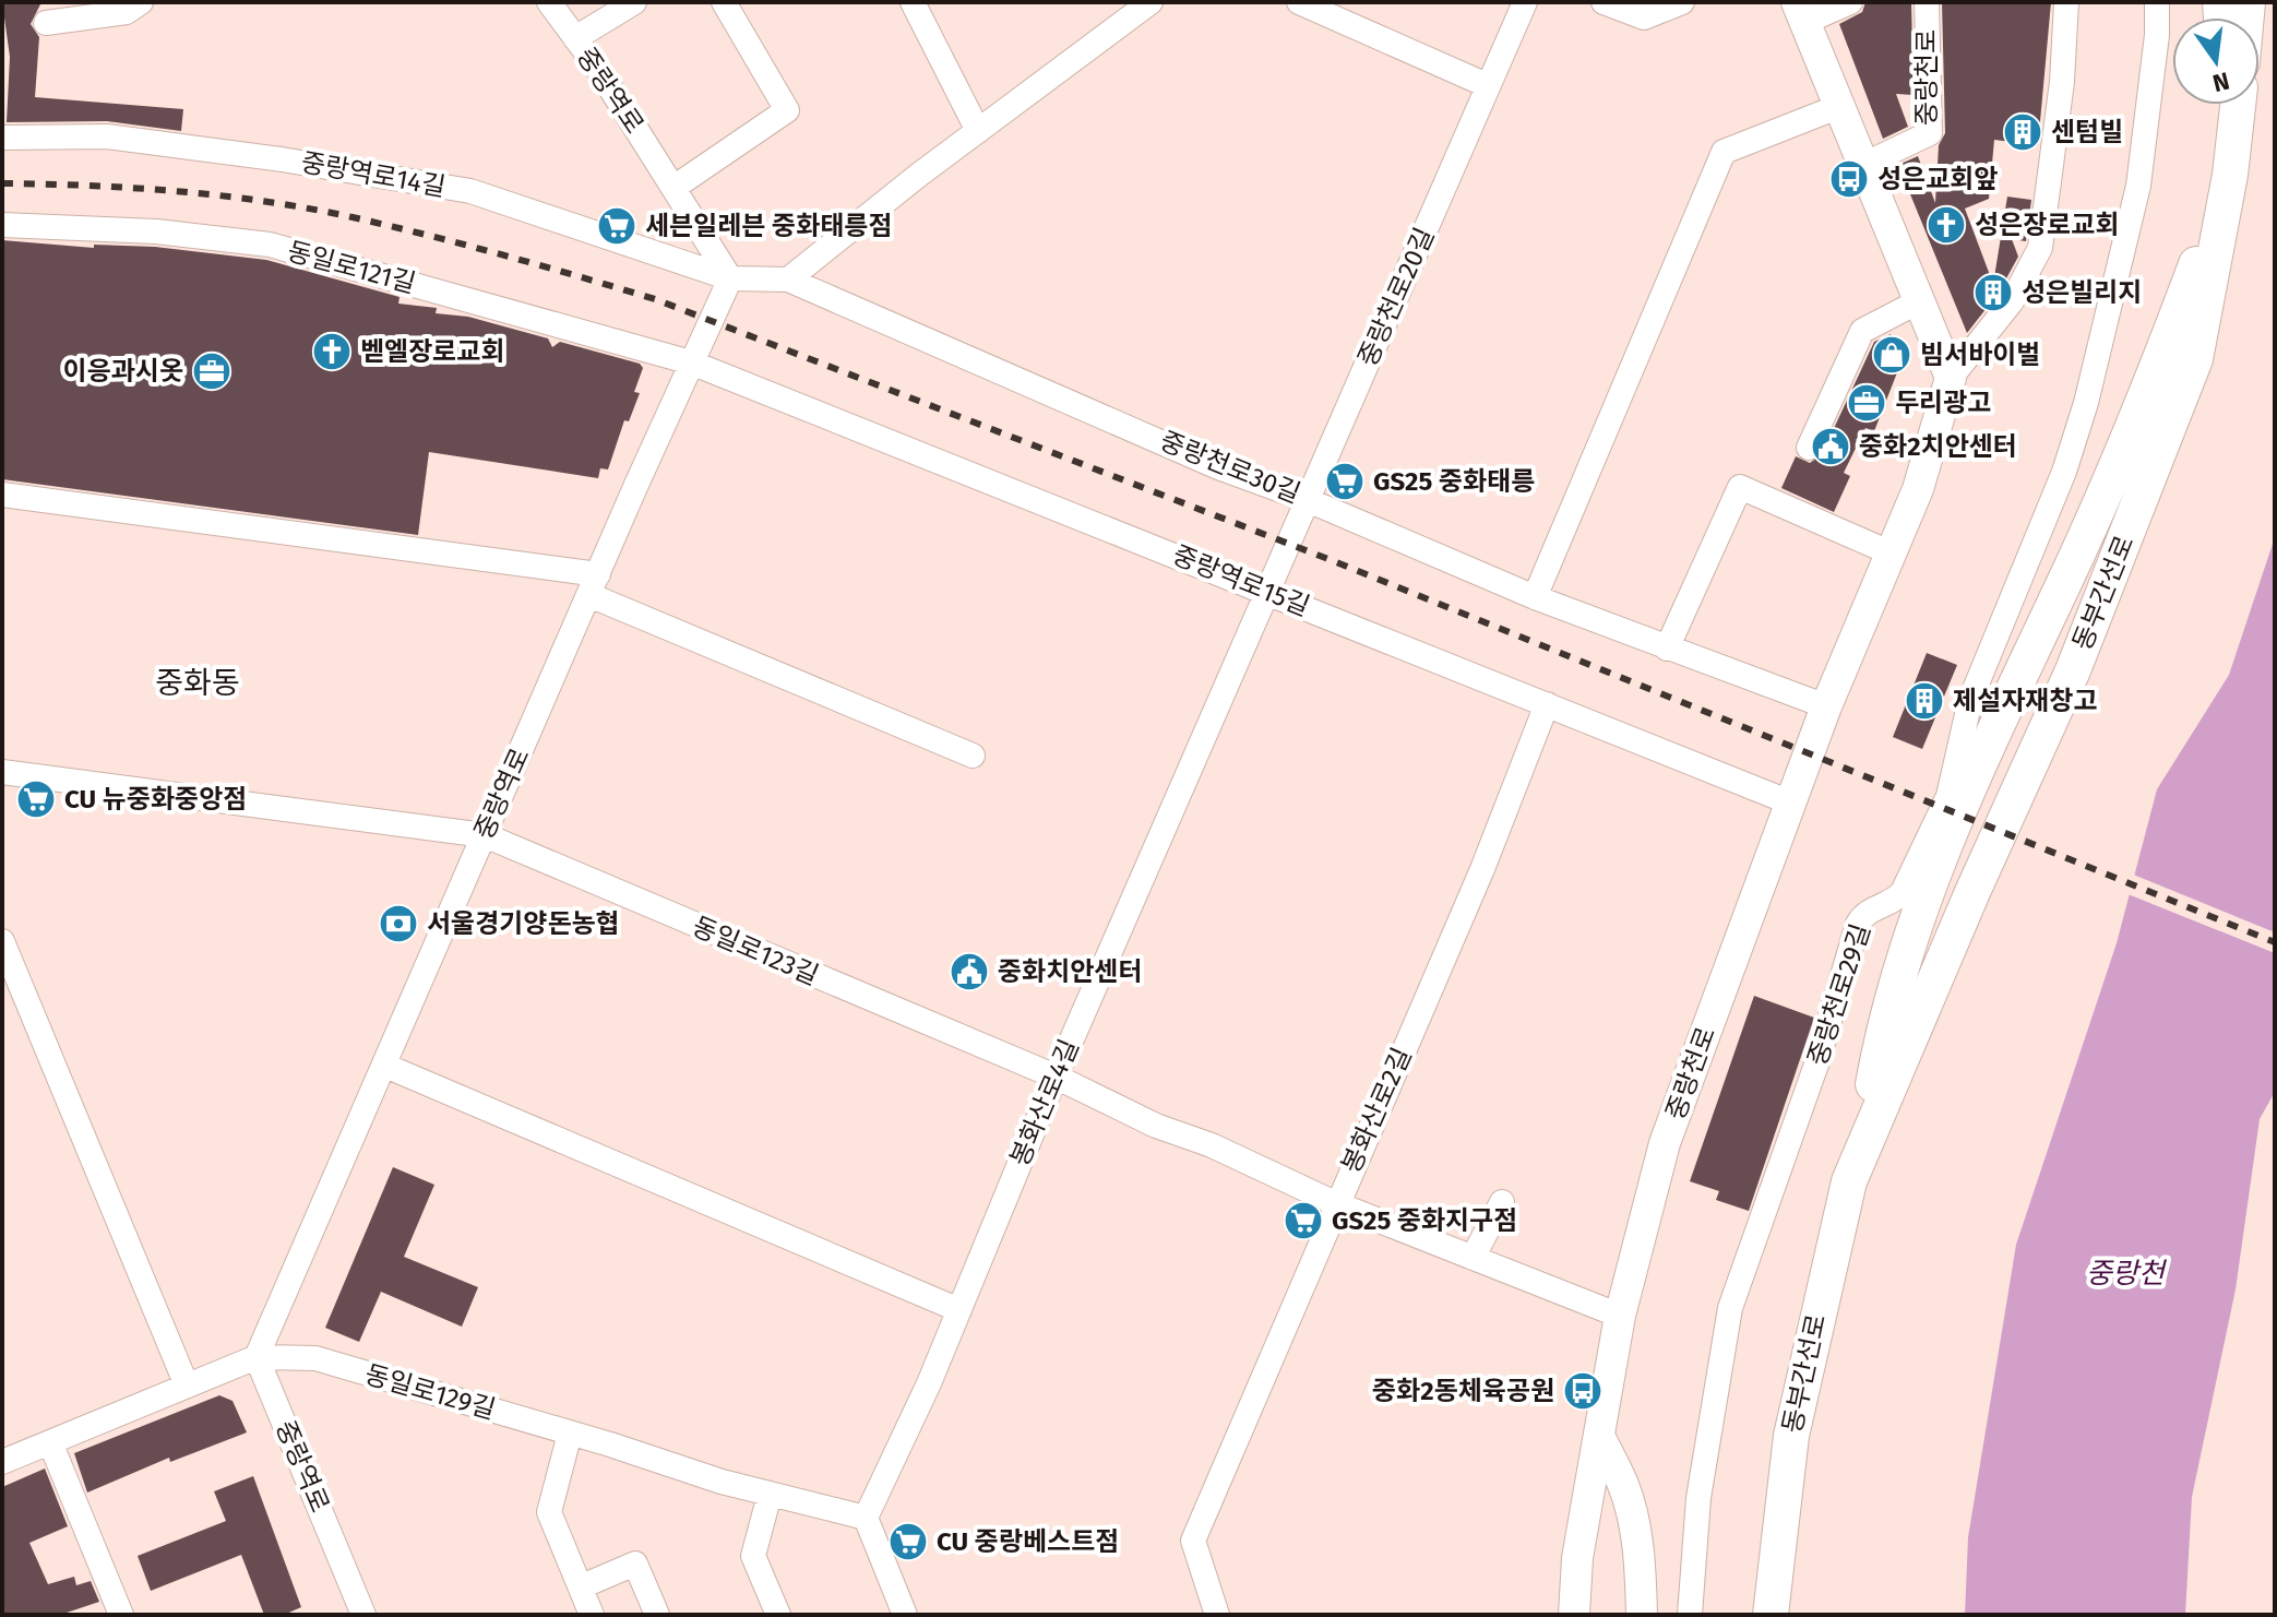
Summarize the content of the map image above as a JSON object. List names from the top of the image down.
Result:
{
  "streets": {
    "highway": ["동부간선로"],
    "main road": ["중랑천로"],
    "street": [
      "중랑역로",
      "중랑역로14길",
      "동일로121길",
      "중랑천로20길",
      "중랑천로30길",
      "중랑역로15길",
      "동일로123길",
      "중랑천로29길",
      "봉화산로4길",
      "봉화산로2길",
      "동일로129길"
    ]
  },
  "crossings": [
    ["중랑천로", "중랑천로30길"],
    ["중랑천로", "중랑역로15길"],
    ["중랑천로", "동일로123길"],
    ["중랑역로", "중랑역로14길"],
    ["중랑역로", "동일로121길"],
    ["중랑역로", "중랑천로30길"],
    ["중랑역로", "중랑역로15길"],
    ["중랑역로", "동일로123길"],
    ["중랑역로", "동일로129길"],
    ["중랑역로14길", "중랑천로30길"],
    ["동일로121길", "중랑역로15길"],
    ["중랑천로20길", "중랑천로30길"],
    ["중랑천로20길", "중랑역로15길"],
    ["중랑천로20길", "봉화산로4길"],
    ["중랑역로15길", "봉화산로4길"],
    ["중랑역로15길", "봉화산로2길"],
    ["동일로123길", "봉화산로4길"],
    ["동일로123길", "봉화산로2길"],
    ["봉화산로4길", "동일로129길"]
  ],
  "districts": ["중화동"],
  "water": ["중랑천"],
  "places": {
    "building": ["센텀빌", "성은빌리지", "제설자재창고"],
    "bus stop": ["성은교회앞", "중화2동체육공원"],
    "church": ["성은장로교회", "벧엘장로교회"],
    "supermarket": [
      "세븐일레븐 중화태릉점",
      "GS25 중화태릉",
      "CU 뉴중화중앙점",
      "GS25 중화지구점",
      "CU 중랑베스트점"
    ],
    "shop": ["빔서바이벌"],
    "office": ["이응과시옷", "두리광고"],
    "public building": ["중화2치안센터", "중화치안센터"],
    "bank": ["서울경기양돈농협"]
  },
  "north": "bottom"
}
